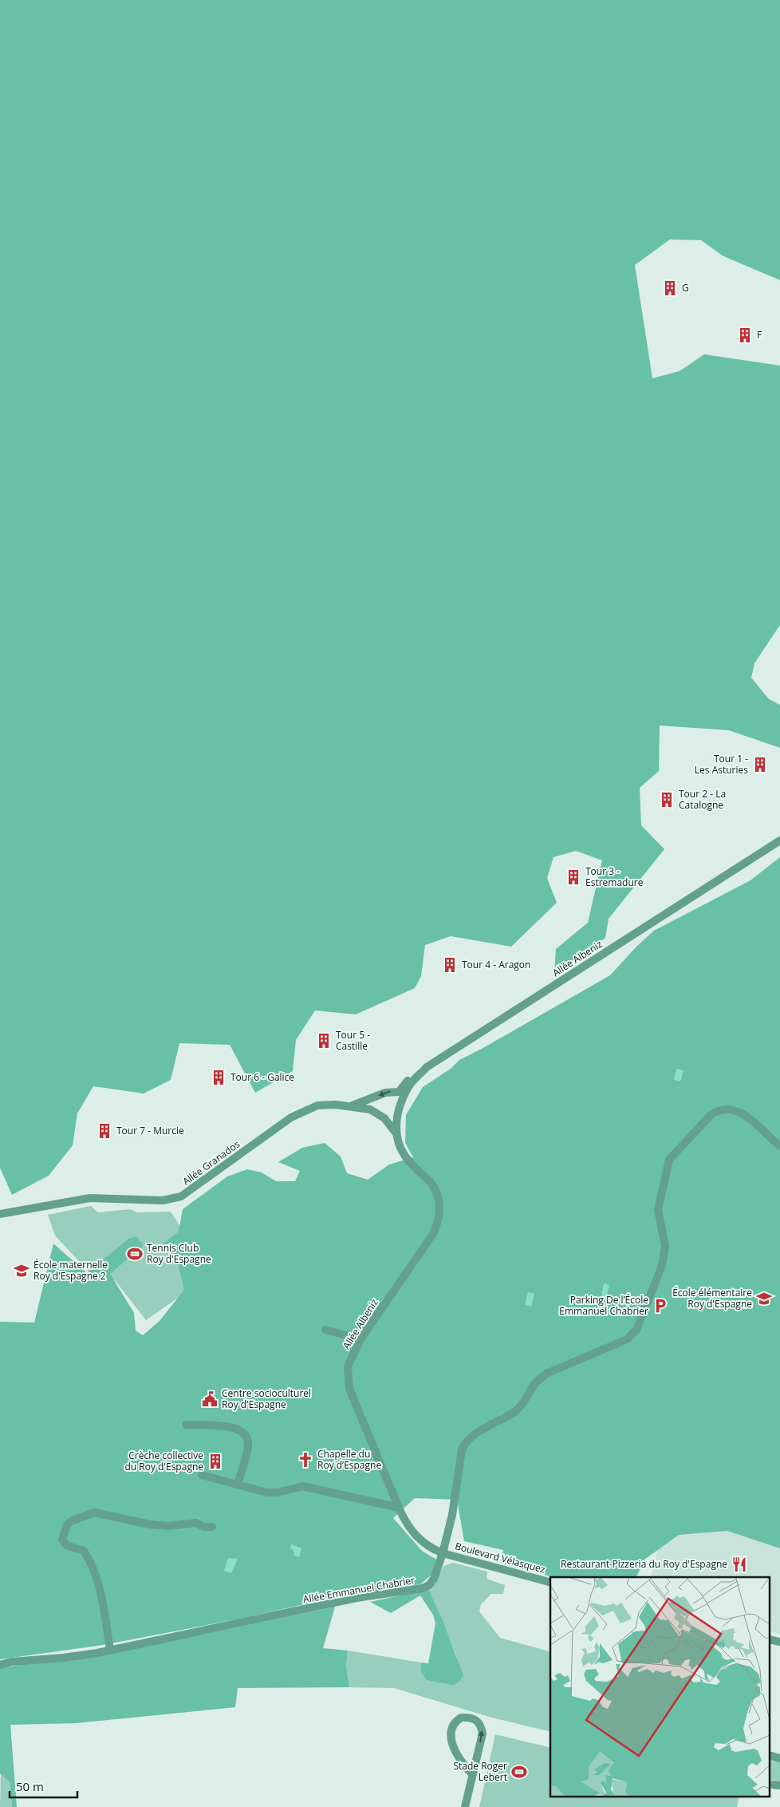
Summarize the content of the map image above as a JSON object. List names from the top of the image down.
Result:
{
  "streets": {
    "street": [
      "Allée Albeniz",
      "Allée Granados",
      "Boulevard Vélasquez",
      "Allée Emmanuel Chabrier"
    ]
  },
  "crossings": [
    ["Allée Albeniz", "Allée Granados"],
    ["Allée Albeniz", "Boulevard Vélasquez"],
    ["Allée Albeniz", "Allée Emmanuel Chabrier"],
    ["Boulevard Vélasquez", "Allée Emmanuel Chabrier"]
  ],
  "places": {
    "building": [
      "G",
      "F",
      "Tour 1 - Les Asturies",
      "Tour 2 - La Catalogne",
      "Tour 3 - Estremadure",
      "Tour 4 - Aragon",
      "Tour 5 - Castille",
      "Tour 6 - Galice",
      "Tour 7 - Murcie",
      "Crèche collective du Roy d'Espagne"
    ],
    "sports": ["Tennis Club Roy d'Espagne", "Stade Roger Lebert"],
    "school or university": ["École maternelle Roy d'Espagne 2", "École élémentaire Roy d'Espagne"],
    "parking": ["Parking De l’École Emmanuel Chabrier"],
    "public building": ["Centre socioculturel Roy d'Espagne"],
    "church": ["Chapelle du Roy d’Espagne"],
    "restaurant": ["Restaurant Pizzeria du Roy d'Espagne"]
  },
  "scale_bar": "50 m"
}
